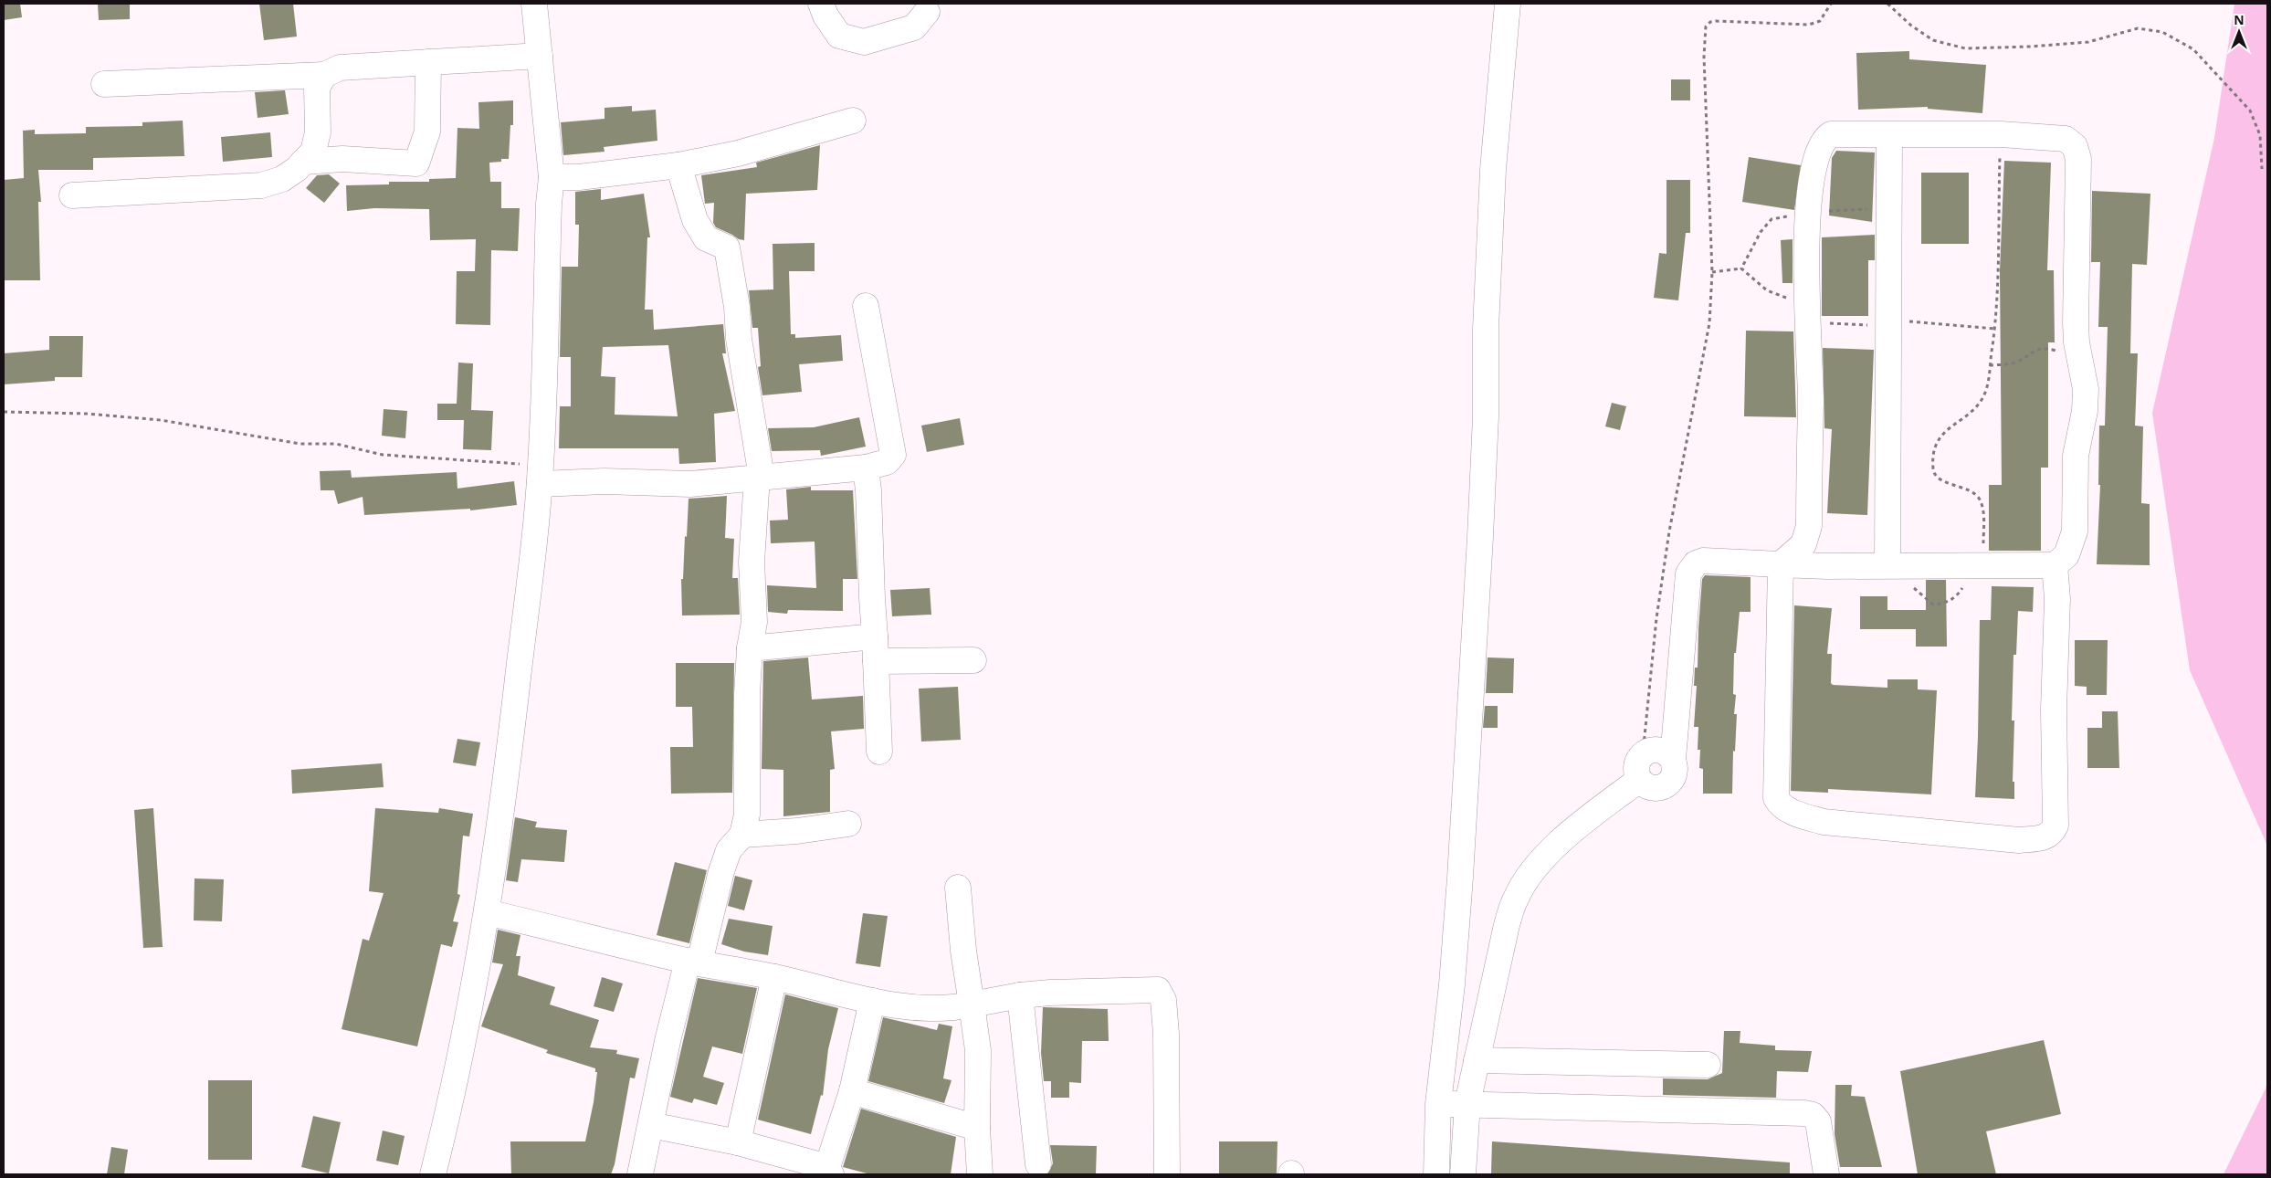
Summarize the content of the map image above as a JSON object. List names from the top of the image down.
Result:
{
  "north": "top"
}
